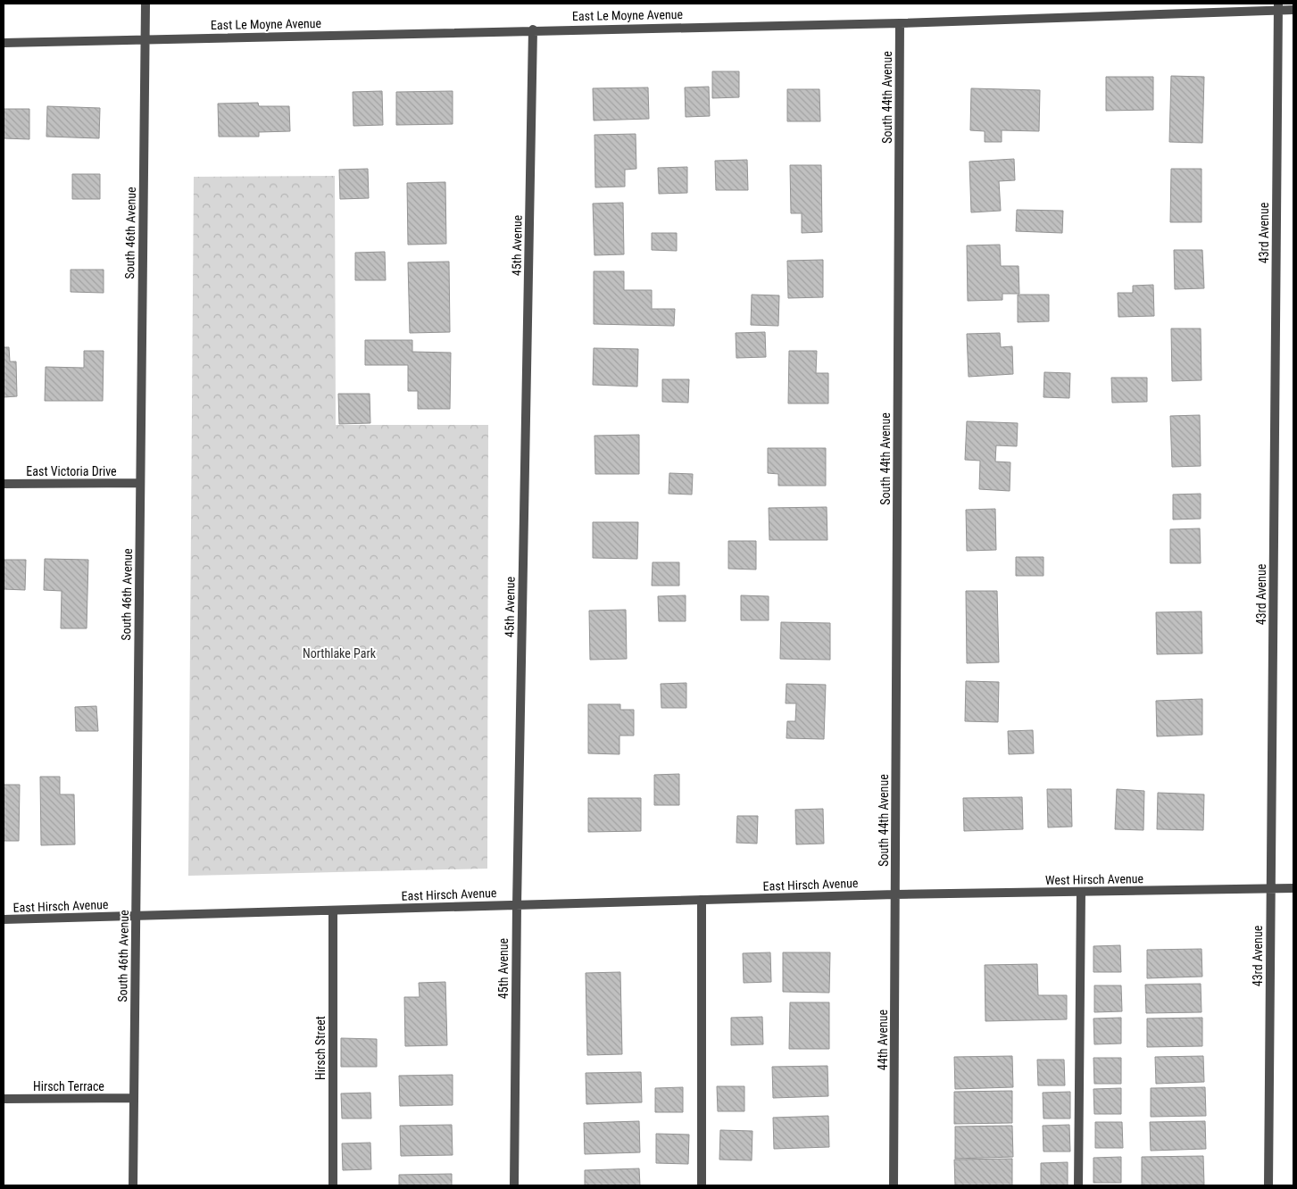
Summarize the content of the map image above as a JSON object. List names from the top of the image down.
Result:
{
  "streets": {
    "street": [
      "East Le Moyne Avenue",
      "South 44th Avenue",
      "South 46th Avenue",
      "43rd Avenue",
      "45th Avenue",
      "East Victoria Drive",
      "West Hirsch Avenue",
      "East Hirsch Avenue",
      "44th Avenue",
      "Hirsch Street",
      "Hirsch Terrace"
    ]
  },
  "crossings": [
    ["East Le Moyne Avenue", "South 44th Avenue"],
    ["East Le Moyne Avenue", "South 46th Avenue"],
    ["East Le Moyne Avenue", "43rd Avenue"],
    ["East Le Moyne Avenue", "45th Avenue"],
    ["South 44th Avenue", "West Hirsch Avenue"],
    ["South 44th Avenue", "East Hirsch Avenue"],
    ["South 44th Avenue", "44th Avenue"],
    ["South 46th Avenue", "East Victoria Drive"],
    ["South 46th Avenue", "East Hirsch Avenue"],
    ["South 46th Avenue", "Hirsch Terrace"],
    ["43rd Avenue", "West Hirsch Avenue"],
    ["45th Avenue", "East Hirsch Avenue"],
    ["West Hirsch Avenue", "East Hirsch Avenue"],
    ["West Hirsch Avenue", "44th Avenue"],
    ["East Hirsch Avenue", "44th Avenue"],
    ["East Hirsch Avenue", "Hirsch Street"]
  ],
  "parks": ["Northlake Park"]
}
